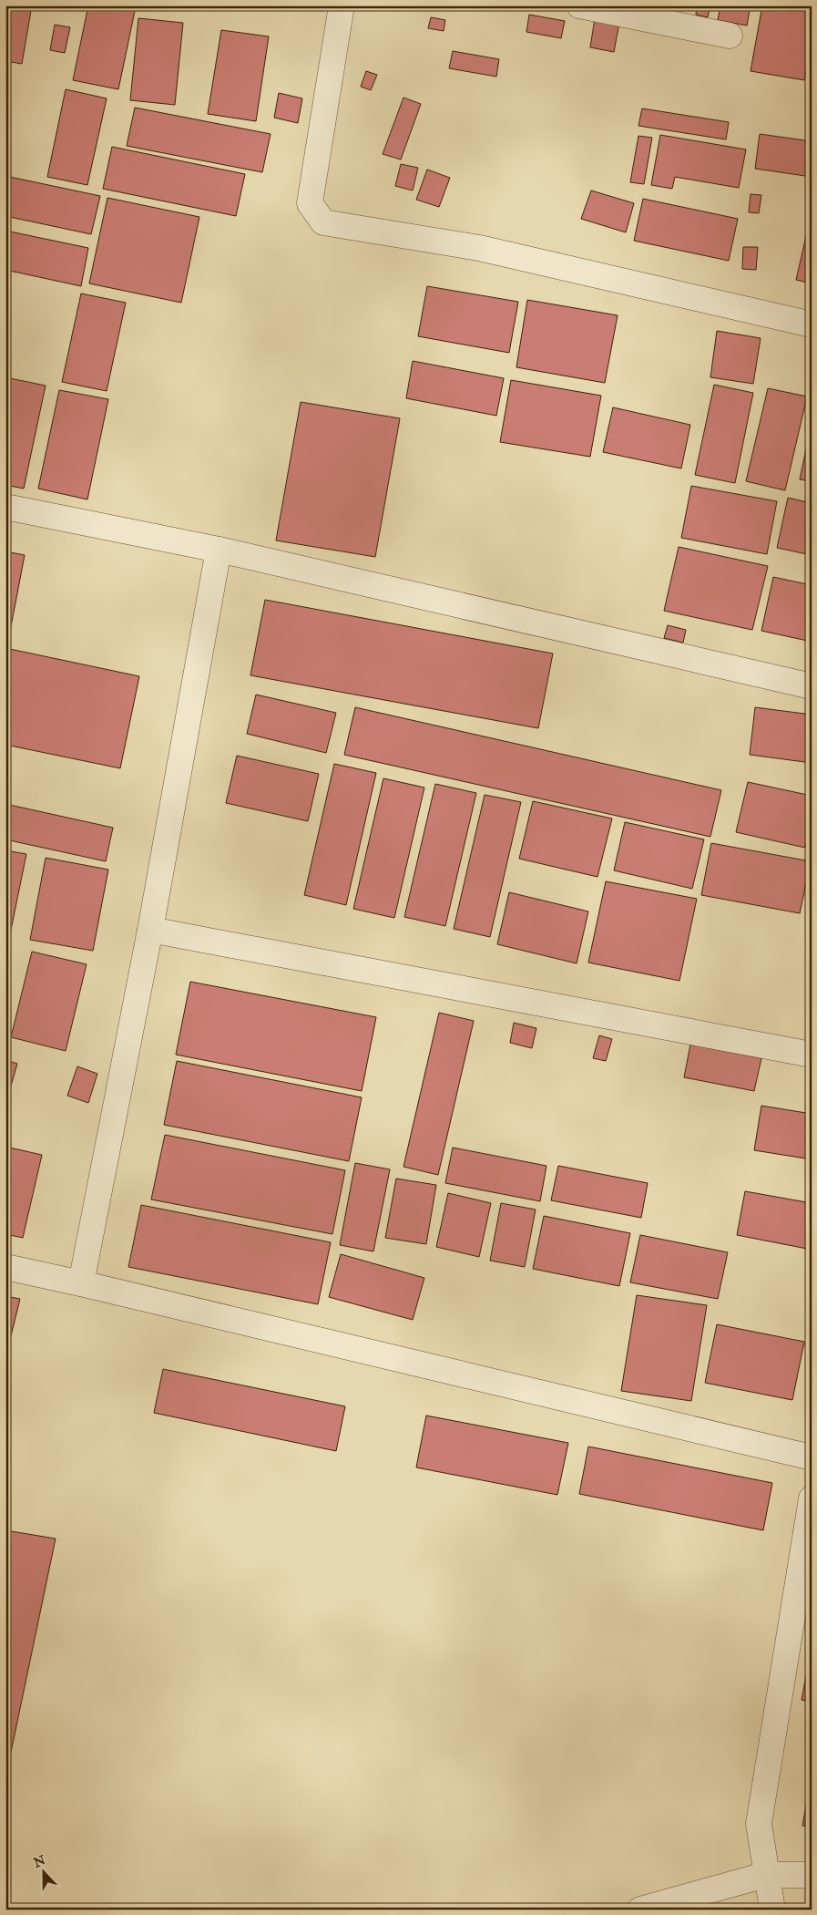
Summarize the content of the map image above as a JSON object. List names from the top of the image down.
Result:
{
  "north": "top"
}
